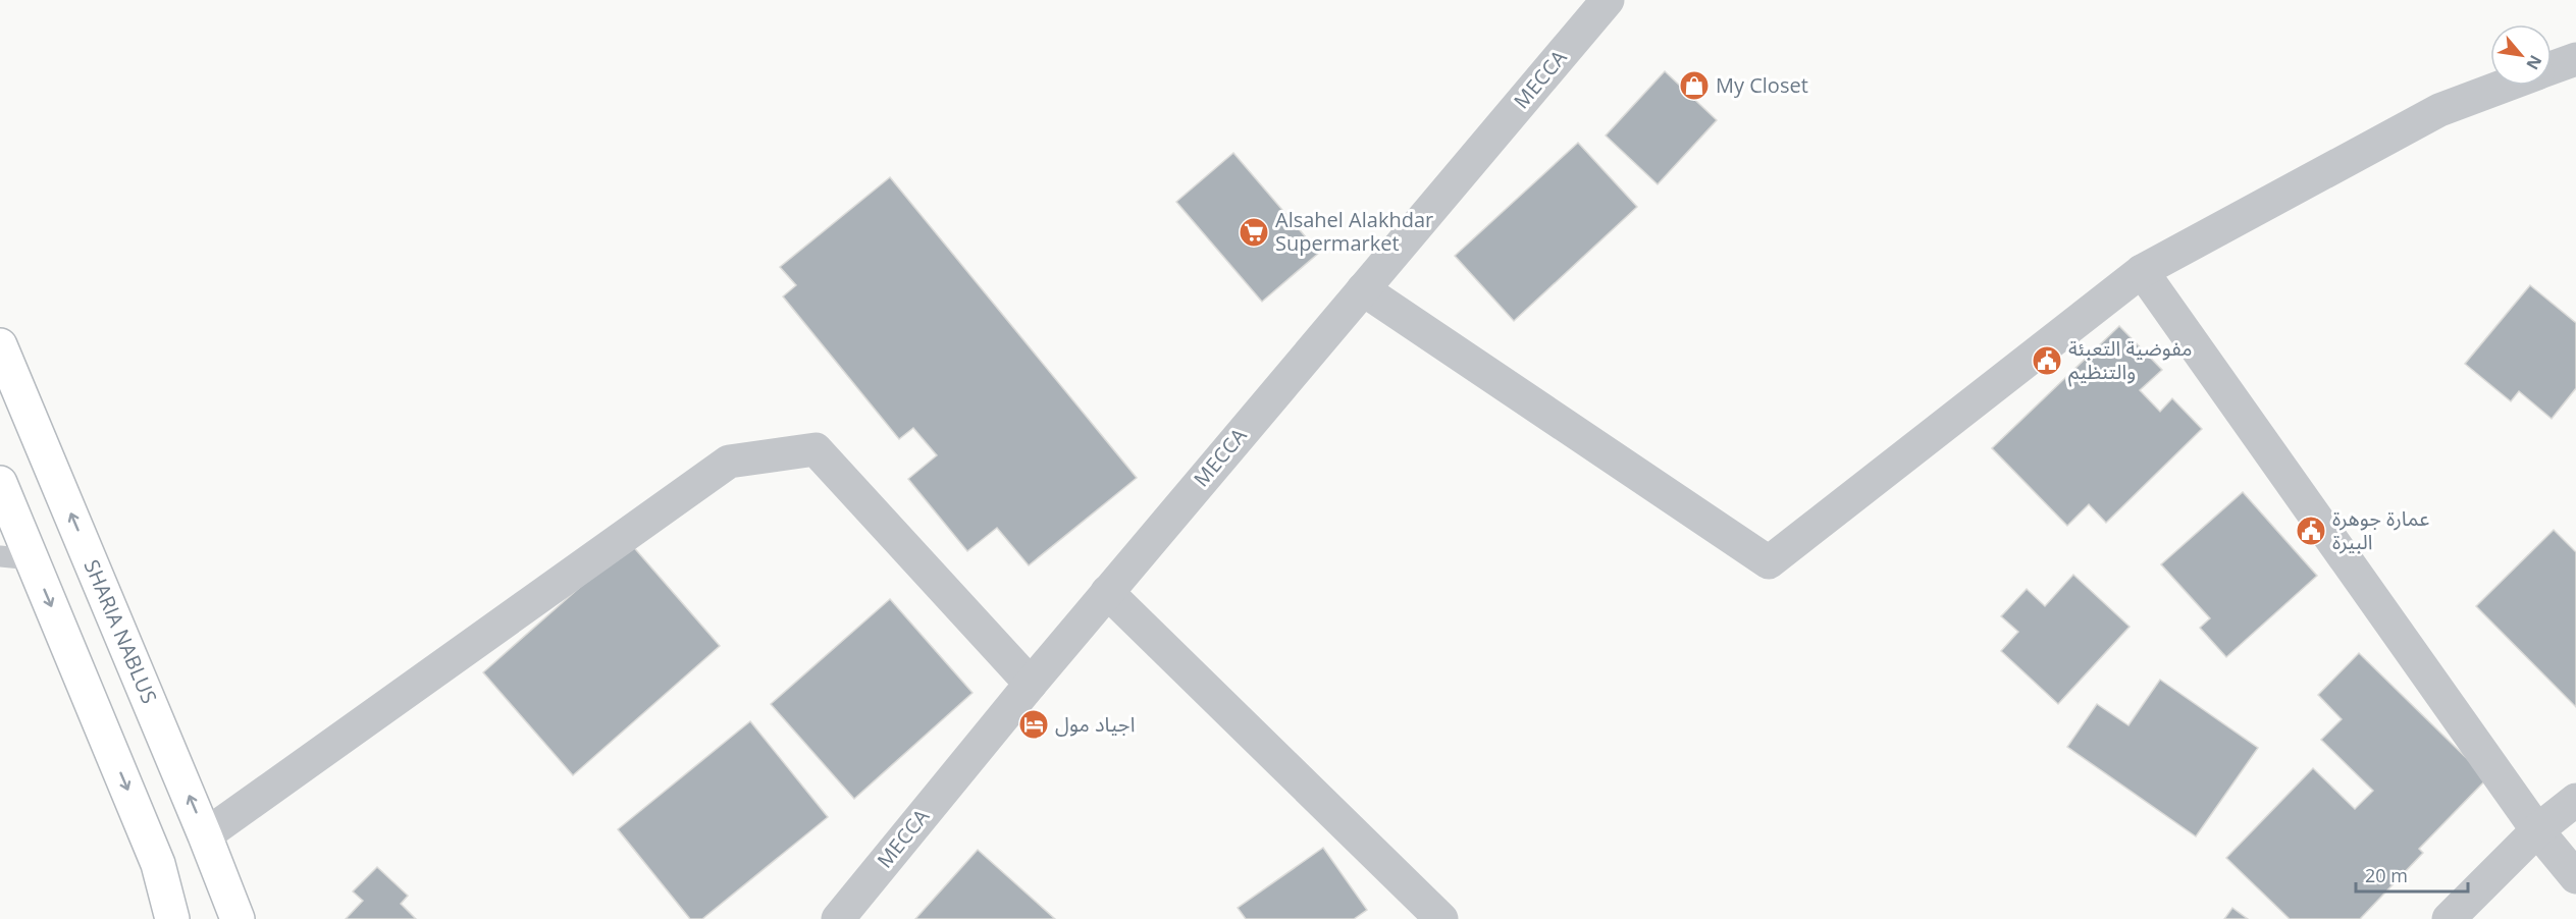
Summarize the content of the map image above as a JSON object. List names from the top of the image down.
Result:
{
  "streets": {
    "main road": ["SHARIA NABLUS"],
    "street": ["MECCA"]
  },
  "places": {
    "shop": ["My Closet"],
    "supermarket": ["Alsahel Alakhdar Supermarket"],
    "public building": ["مفوضية التعبئة والتنظيم", "عمارة جوهرة البيرة"],
    "hotel": ["اجياد مول"]
  },
  "scale_bar": "20 m",
  "north": "bottom right"
}
